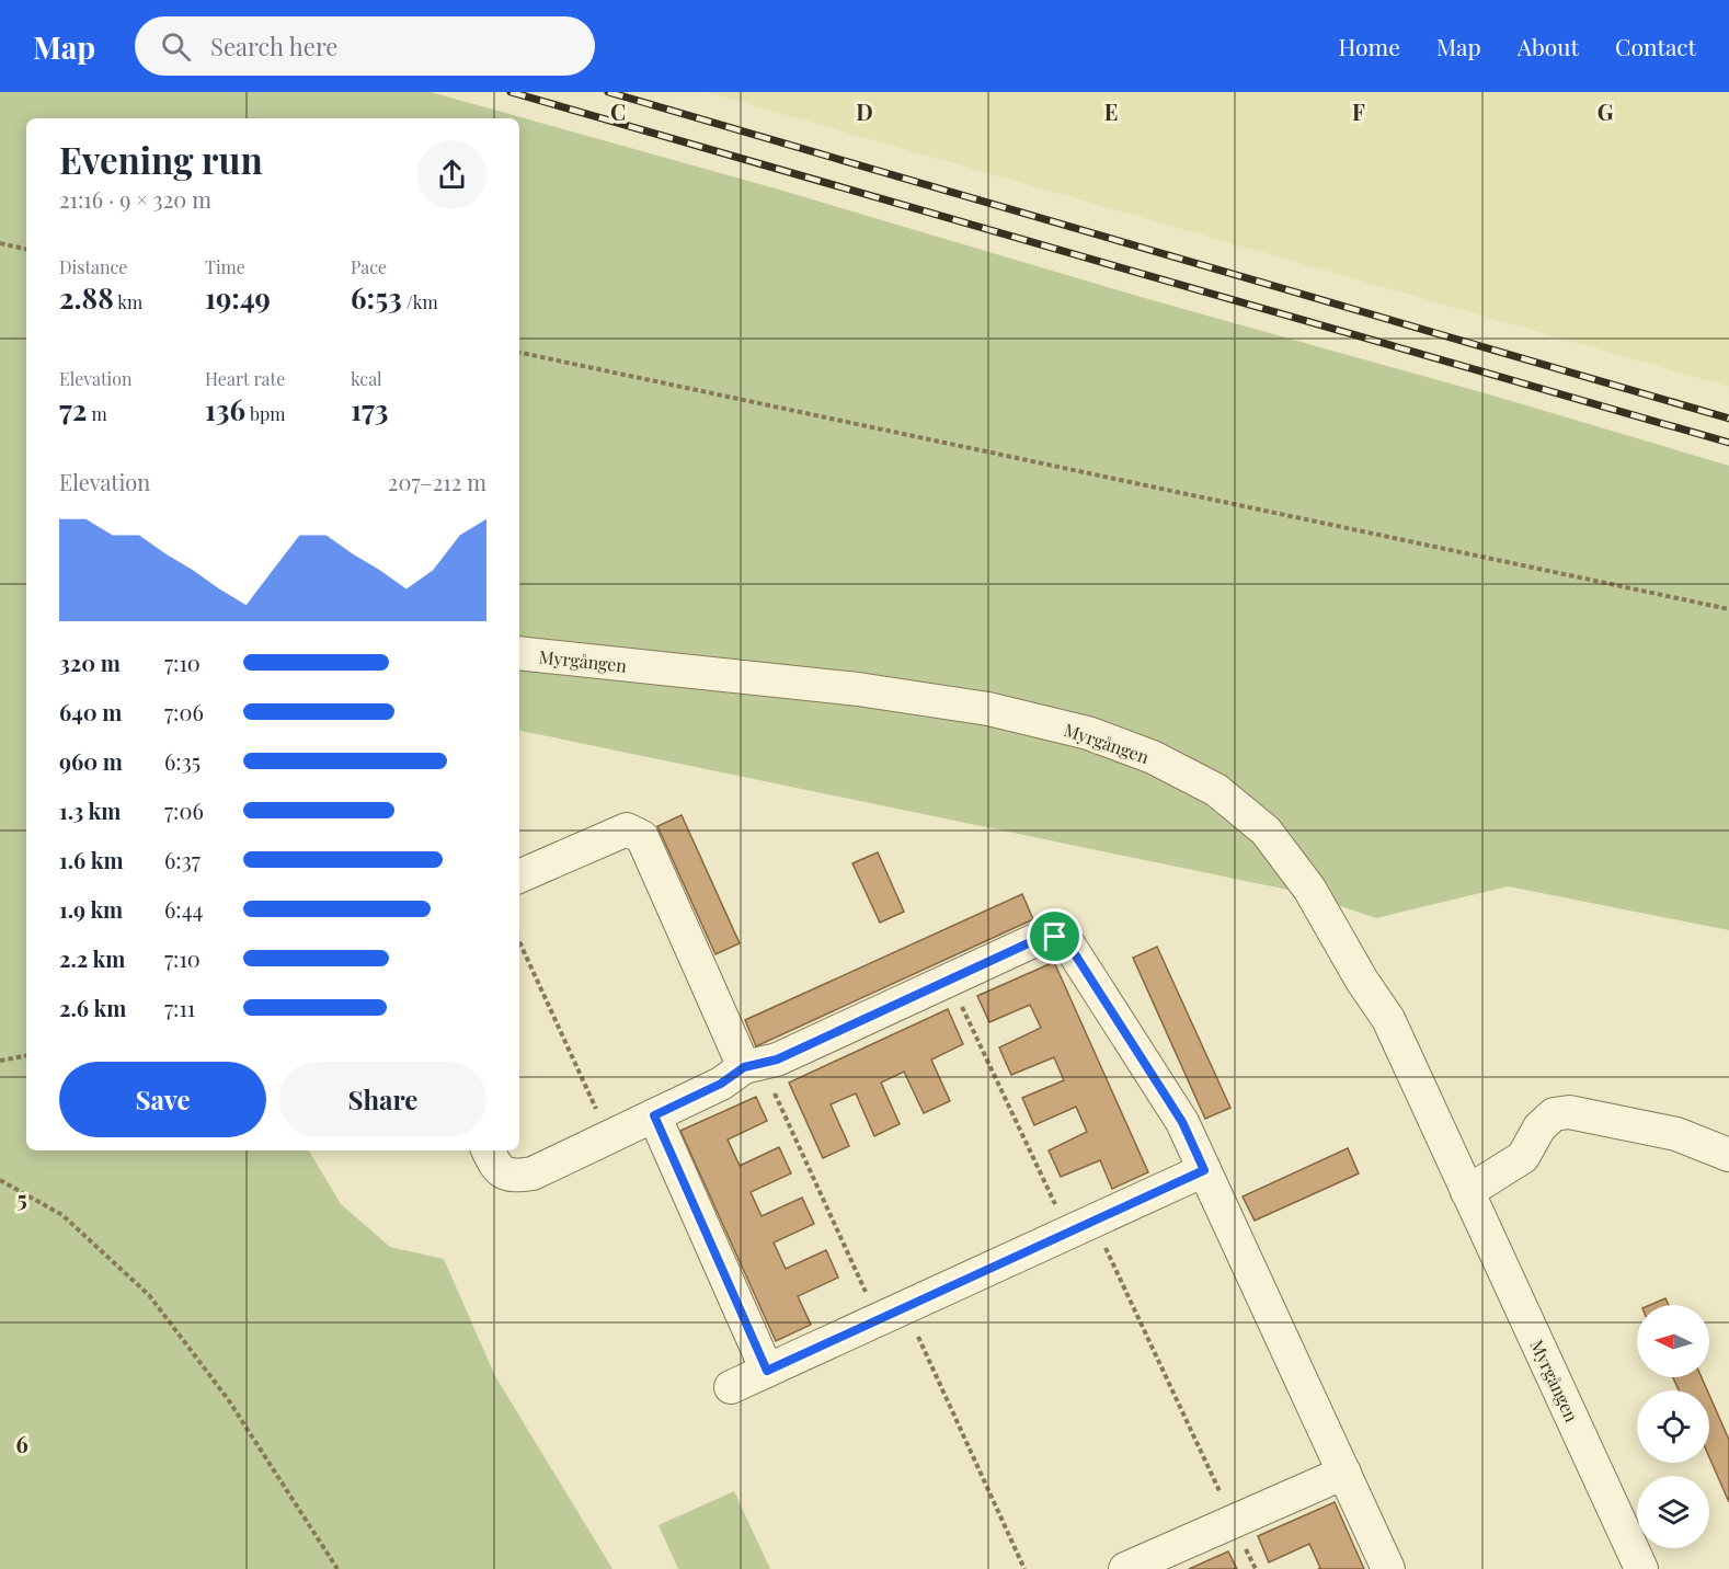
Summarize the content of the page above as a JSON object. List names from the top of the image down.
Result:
{
  "streets": {
    "street": ["Myrgången"]
  },
  "north": "left",
  "page": {
    "header": "Map",
    "search": "Search here",
    "nav": [
      "Home",
      "Map",
      "About",
      "Contact"
    ],
    "heading": ["Evening run", "21:16 · 9 × 320 m"],
    "stats": [
      ["Distance", "2.88 km"],
      ["Time", "19:49"],
      ["Pace", "6:53 /km"],
      ["Elevation", "72 m"],
      ["Heart rate", "136 bpm"],
      ["kcal", "173"]
    ],
    "chart": ["Elevation", "207–212 m"],
    "list": [
      {
        "name": "320 m",
        "note": "7:10"
      },
      {
        "name": "640 m",
        "note": "7:06"
      },
      {
        "name": "960 m",
        "note": "6:35"
      },
      {
        "name": "1.3 km",
        "note": "7:06"
      },
      {
        "name": "1.6 km",
        "note": "6:37"
      },
      {
        "name": "1.9 km",
        "note": "6:44"
      },
      {
        "name": "2.2 km",
        "note": "7:10"
      },
      {
        "name": "2.6 km",
        "note": "7:11"
      }
    ],
    "buttons": ["Save", "Share"]
  },
  "grid": {
    "columns": [
      "C",
      "D",
      "E",
      "F",
      "G"
    ],
    "rows": ["5", "6"]
  }
}
